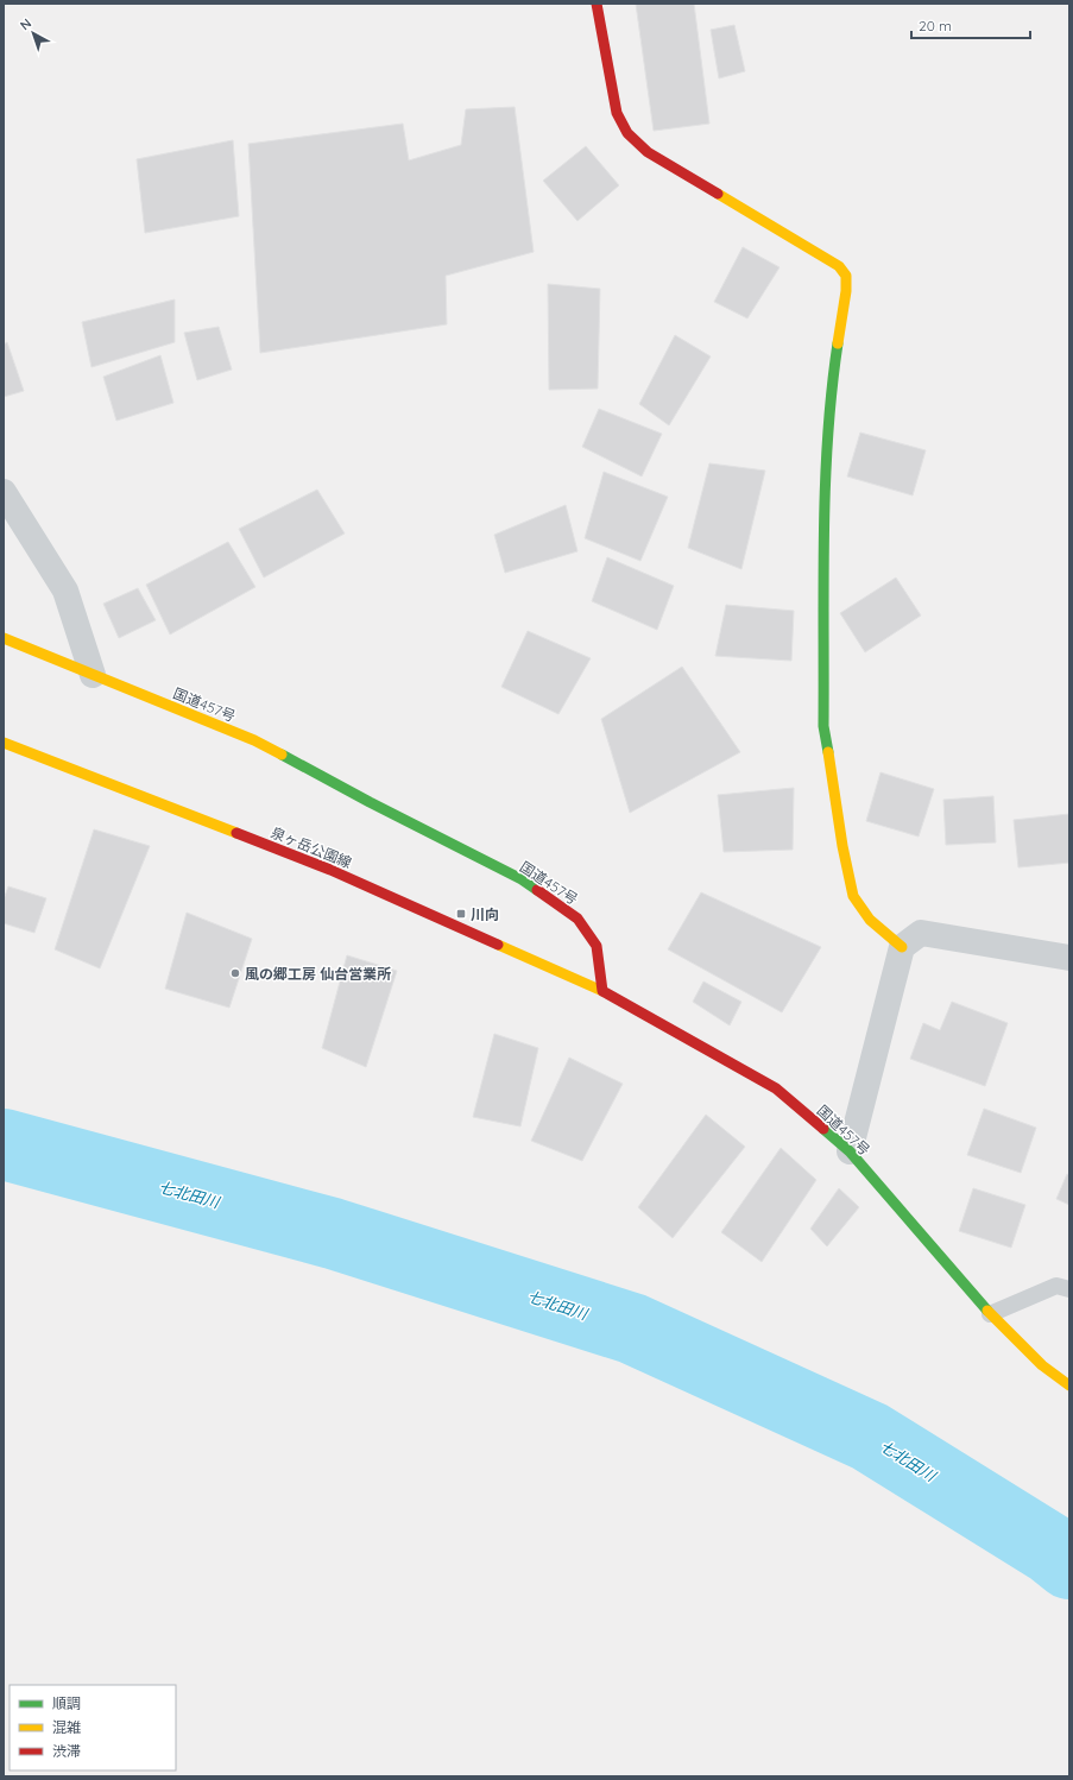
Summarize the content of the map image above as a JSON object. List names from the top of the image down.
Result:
{
  "streets": {
    "main road": ["国道457号", "泉ヶ岳公園線"]
  },
  "crossings": [
    ["国道457号", "泉ヶ岳公園線"]
  ],
  "water": ["七北田川"],
  "places": {
    "transit": ["川向"],
    "other": ["風の郷工房 仙台営業所"]
  },
  "legend": ["順調", "混雑", "渋滞"],
  "scale_bar": "20 m",
  "north": "top left"
}
